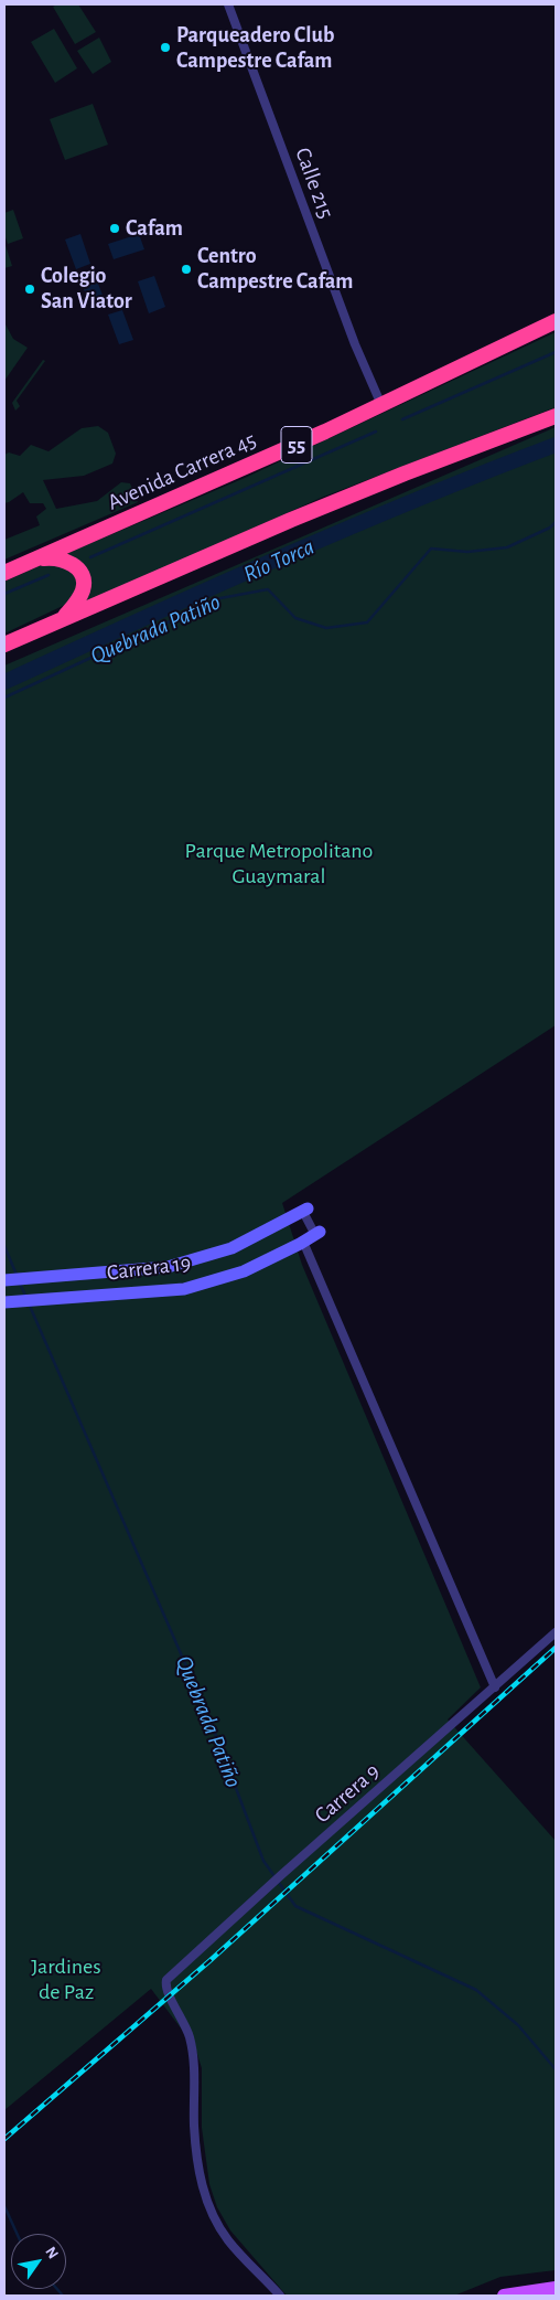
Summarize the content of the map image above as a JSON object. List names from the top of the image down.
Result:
{
  "streets": {
    "highway": ["55", "Avenida Carrera 45"],
    "main road": ["Carrera 19"],
    "street": ["Calle 215", "Carrera 9"]
  },
  "crossings": [
    ["Calle 215", "Avenida Carrera 45"]
  ],
  "water": ["Río Torca", "Quebrada Patiño"],
  "parks": ["Parque Metropolitano Guaymaral", "Jardines de Paz"],
  "places": [
    "Parqueadero Club Campestre Cafam",
    "Cafam",
    "Centro Campestre Cafam",
    "Colegio San Viator"
  ],
  "north": "top right"
}
